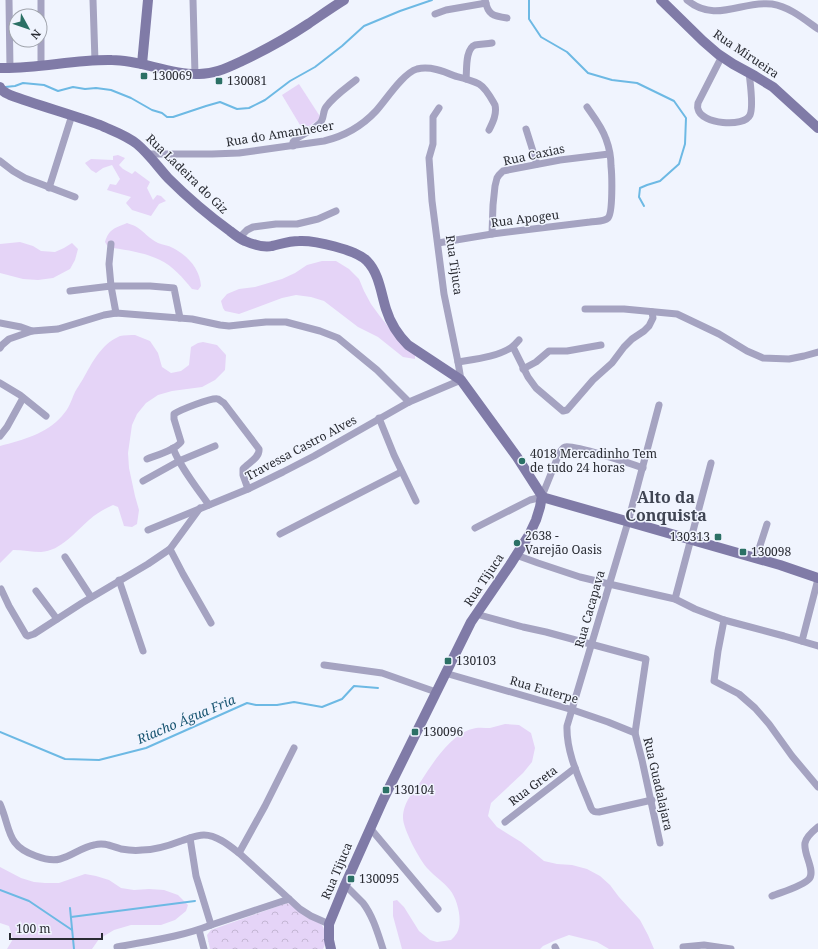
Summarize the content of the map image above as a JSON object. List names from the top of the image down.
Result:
{
  "streets": {
    "street": [
      "Rua Mirueira",
      "Rua do Amanhecer",
      "Rua Caxias",
      "Rua Ladeira do Giz",
      "Rua Apogeu",
      "Rua Tijuca",
      "Travessa Castro Alves",
      "Rua Cacapava",
      "Rua Euterpe",
      "Rua Guadalajara",
      "Rua Greta"
    ]
  },
  "crossings": [
    ["Rua do Amanhecer", "Rua Ladeira do Giz"],
    ["Rua Caxias", "Rua Apogeu"],
    ["Rua Ladeira do Giz", "Rua Tijuca"],
    ["Rua Ladeira do Giz", "Travessa Castro Alves"],
    ["Rua Apogeu", "Rua Tijuca"],
    ["Rua Tijuca", "Travessa Castro Alves"],
    ["Rua Tijuca", "Rua Euterpe"],
    ["Rua Cacapava", "Rua Euterpe"],
    ["Rua Cacapava", "Rua Guadalajara"],
    ["Rua Cacapava", "Rua Greta"],
    ["Rua Euterpe", "Rua Guadalajara"]
  ],
  "districts": ["Alto da Conquista"],
  "water": ["Riacho Água Fria"],
  "places": {
    "transit": [
      "130069",
      "130081",
      "130313",
      "130098",
      "130103",
      "130096",
      "130104",
      "130095"
    ],
    "other": ["4018 Mercadinho Tem de tudo 24 horas", "2638 - Varejão Oasis"]
  },
  "scale_bar": "100 m",
  "north": "bottom right"
}
